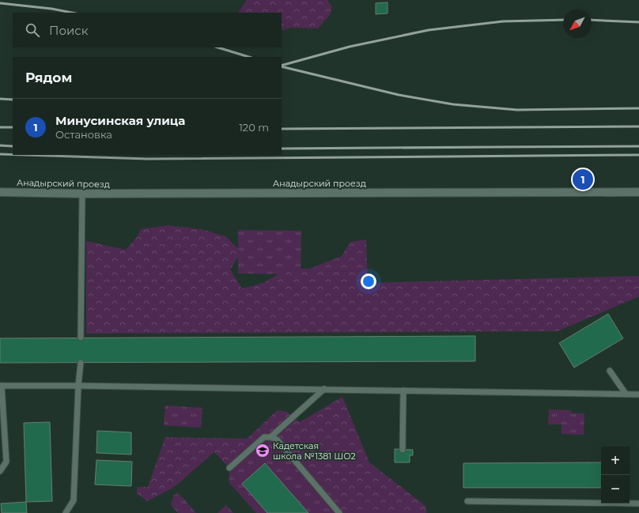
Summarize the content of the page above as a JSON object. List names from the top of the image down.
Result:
{
  "streets": {
    "street": ["Анадырский проезд"]
  },
  "places": {
    "school or university": ["Кадетская школа №1381 ШО2"]
  },
  "north": "bottom left",
  "page": {
    "search": "Поиск",
    "heading": "Рядом",
    "list": [
      {
        "mark": "1",
        "name": "Минусинская улица",
        "note": "Остановка",
        "value": "120 m"
      }
    ],
    "pins": "1",
    "map_buttons": ["+", "−"]
  }
}
